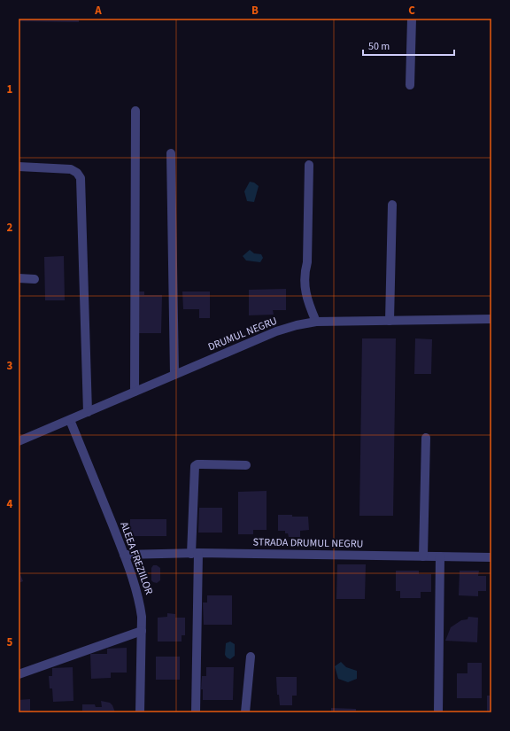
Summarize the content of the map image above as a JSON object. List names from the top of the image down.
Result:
{
  "streets": {
    "street": ["DRUMUL NEGRU", "STRADA DRUMUL NEGRU", "ALEEA FREZIILOR"]
  },
  "crossings": [
    ["DRUMUL NEGRU", "ALEEA FREZIILOR"],
    ["STRADA DRUMUL NEGRU", "ALEEA FREZIILOR"]
  ],
  "scale_bar": "50 m",
  "grid": {
    "columns": ["A", "B", "C"],
    "rows": [
      "1",
      "2",
      "3",
      "4",
      "5"
    ]
  }
}
